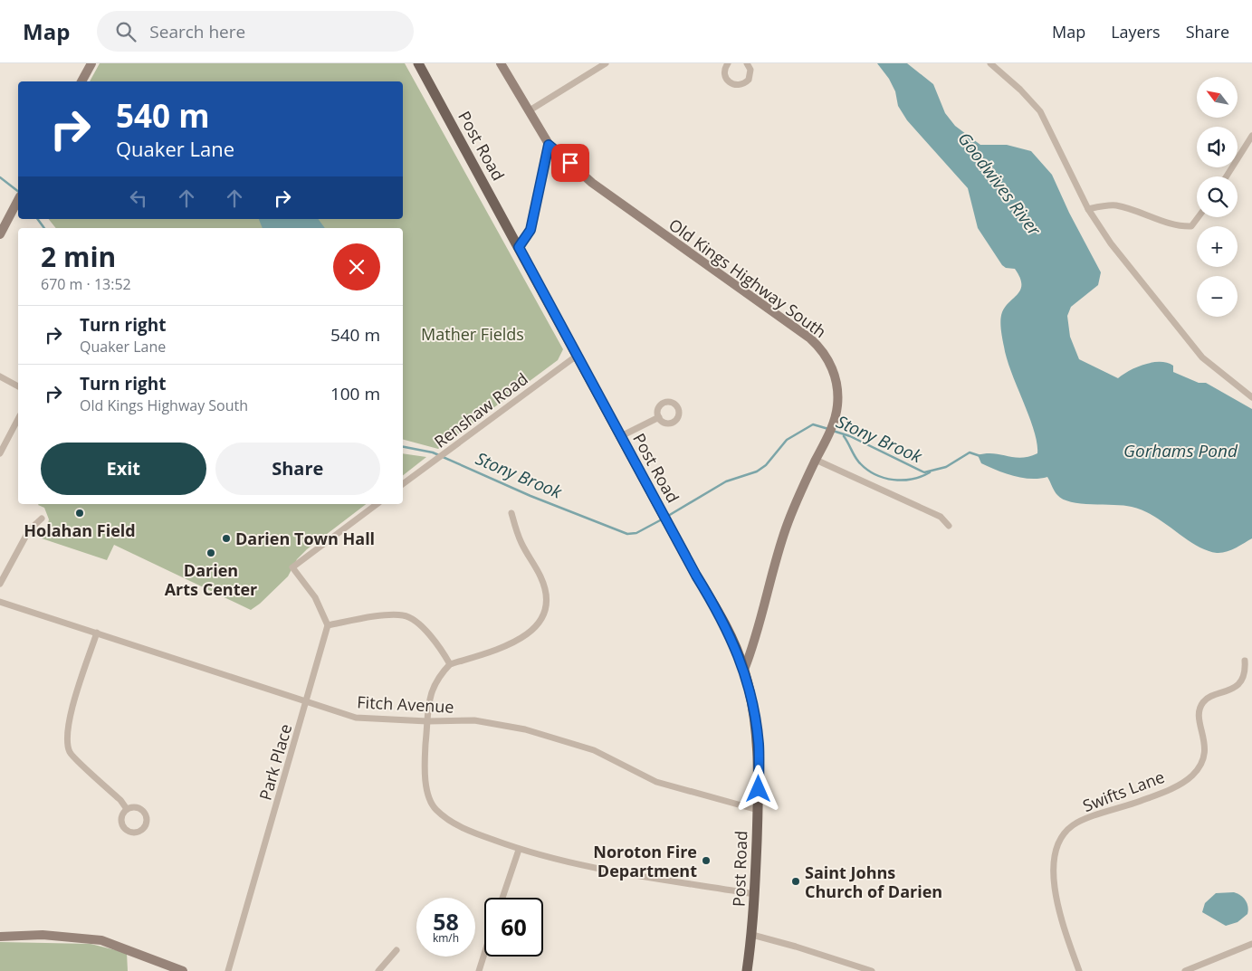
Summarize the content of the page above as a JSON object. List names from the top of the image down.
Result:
{
  "streets": {
    "main road": ["Post Road"],
    "street": [
      "Old Kings Highway South",
      "Renshaw Road",
      "Fitch Avenue",
      "Park Place",
      "Swifts Lane"
    ]
  },
  "crossings": [
    ["Post Road", "Old Kings Highway South"],
    ["Post Road", "Renshaw Road"],
    ["Post Road", "Fitch Avenue"],
    ["Fitch Avenue", "Park Place"]
  ],
  "water": ["Goodwives River", "Stony Brook", "Gorhams Pond"],
  "parks": ["Mather Fields"],
  "places": [
    "Holahan Field",
    "Darien Town Hall",
    "Darien Arts Center",
    "Noroton Fire Department",
    "Saint Johns Church of Darien"
  ],
  "north": "top left",
  "page": {
    "header": "Map",
    "search": "Search here",
    "nav": ["Map", "Layers", "Share"],
    "map_buttons": ["+", "−"],
    "turn": ["540 m", "Quaker Lane"],
    "heading": ["2 min", "670 m · 13:52"],
    "list": [
      {
        "name": "Turn right",
        "note": "Quaker Lane",
        "value": "540 m"
      },
      {
        "name": "Turn right",
        "note": "Old Kings Highway South",
        "value": "100 m"
      }
    ],
    "buttons": ["Exit", "Share"],
    "speed": "58 km/h",
    "limit": "60"
  }
}
